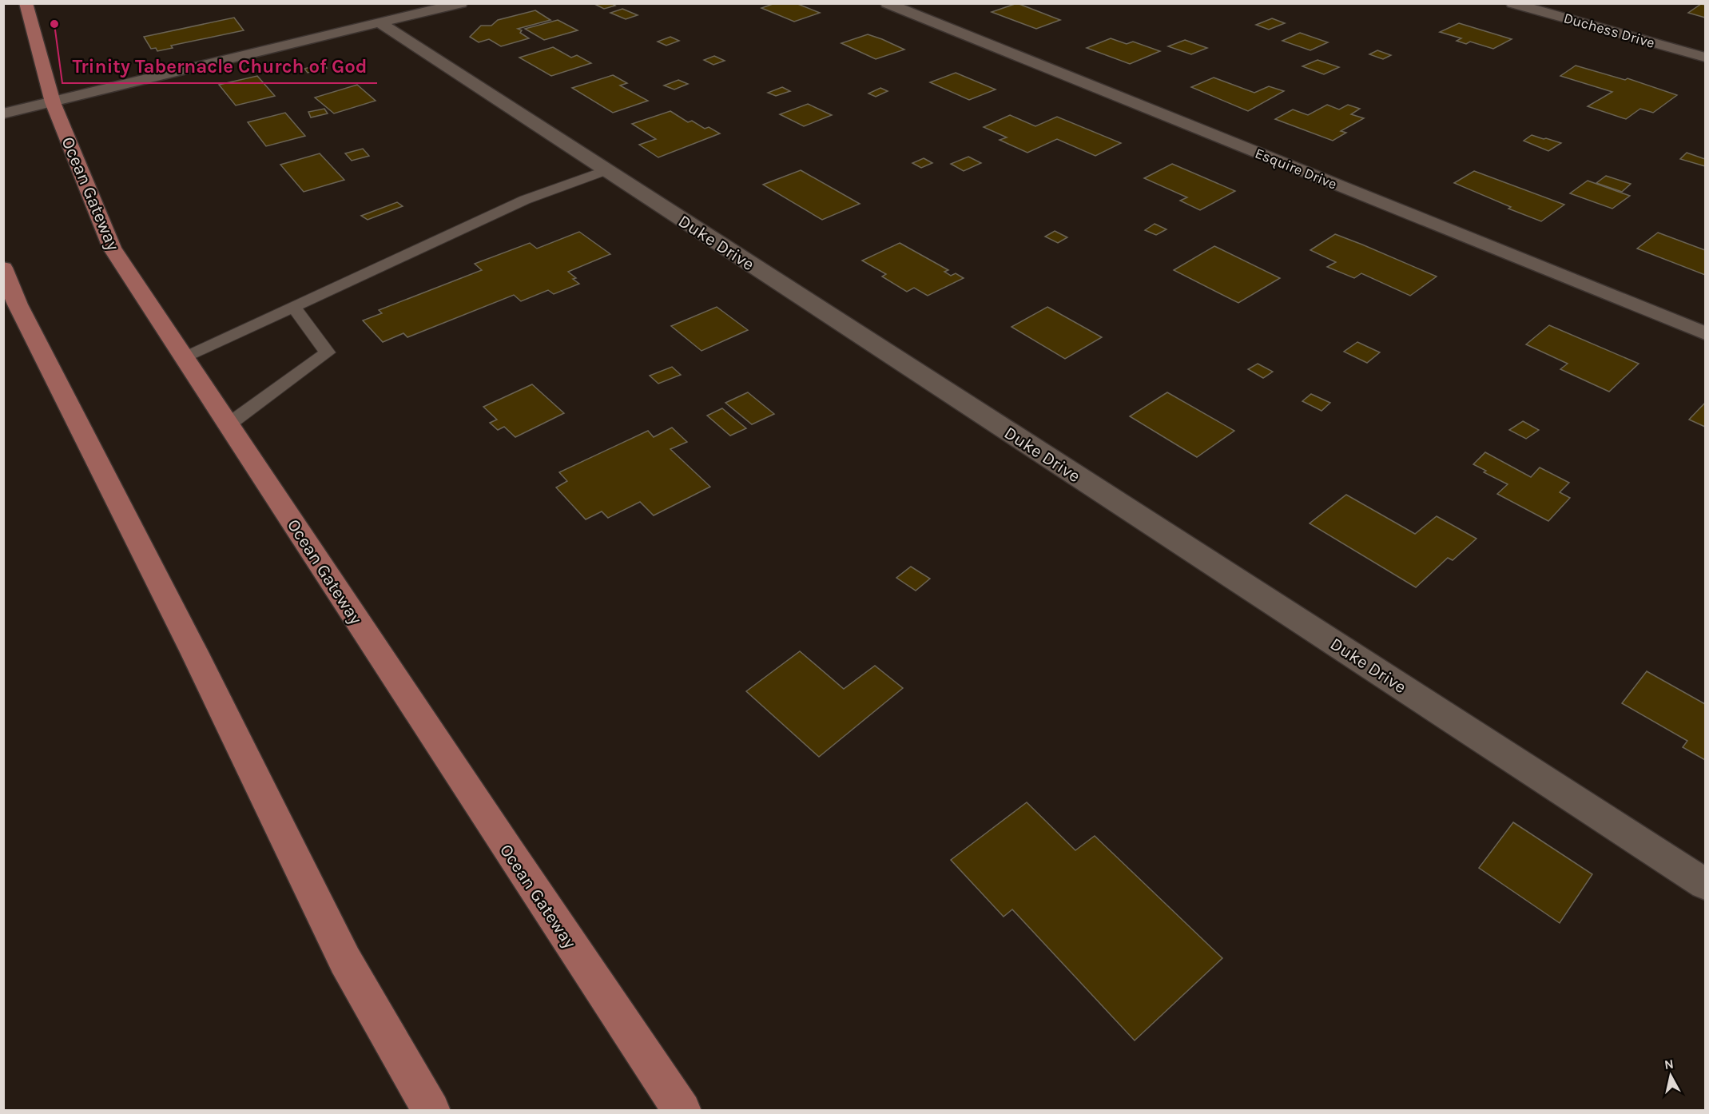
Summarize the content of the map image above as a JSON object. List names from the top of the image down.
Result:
{
  "streets": {
    "main road": ["Ocean Gateway"],
    "street": ["Duchess Drive", "Esquire Drive", "Duke Drive"]
  },
  "places": ["Trinity Tabernacle Church of God"],
  "north": "top"
}
